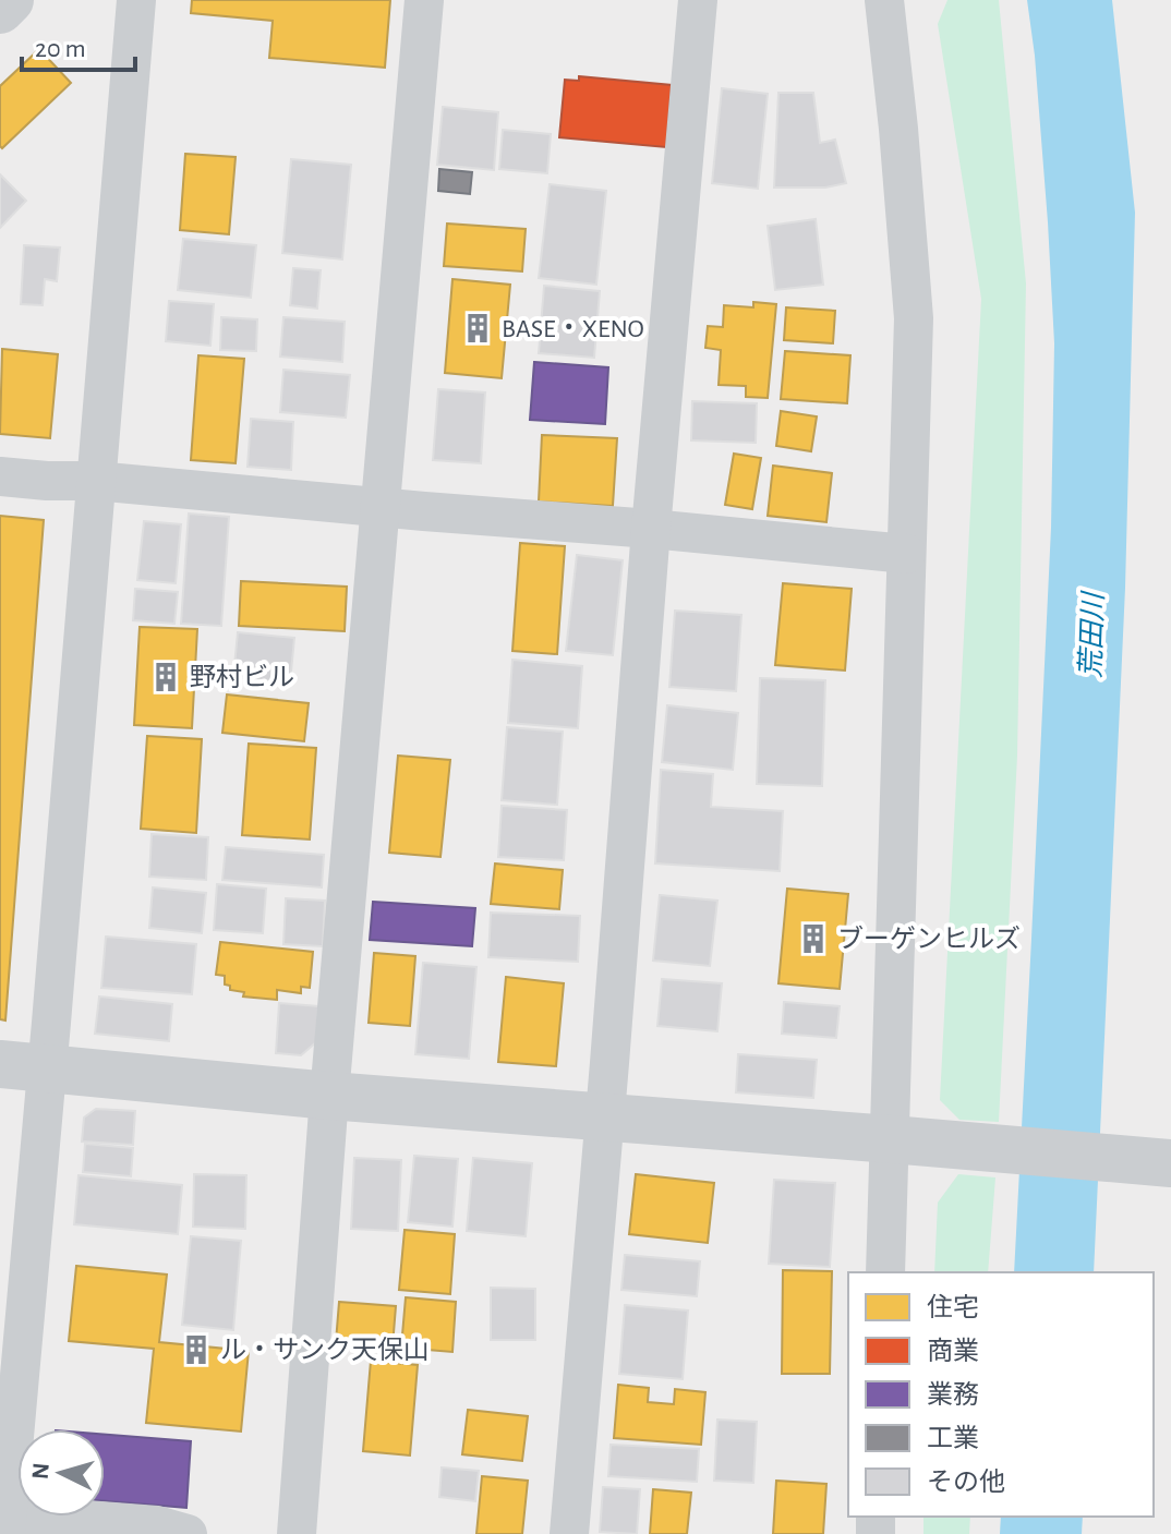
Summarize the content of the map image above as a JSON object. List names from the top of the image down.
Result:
{
  "water": ["荒田川"],
  "places": {
    "building": [
      "BASE・XENO",
      "野村ビル",
      "ブーゲンヒルズ",
      "ル・サンク天保山"
    ]
  },
  "legend": [
    "住宅",
    "商業",
    "業務",
    "工業",
    "その他"
  ],
  "scale_bar": "20 m",
  "north": "left"
}
